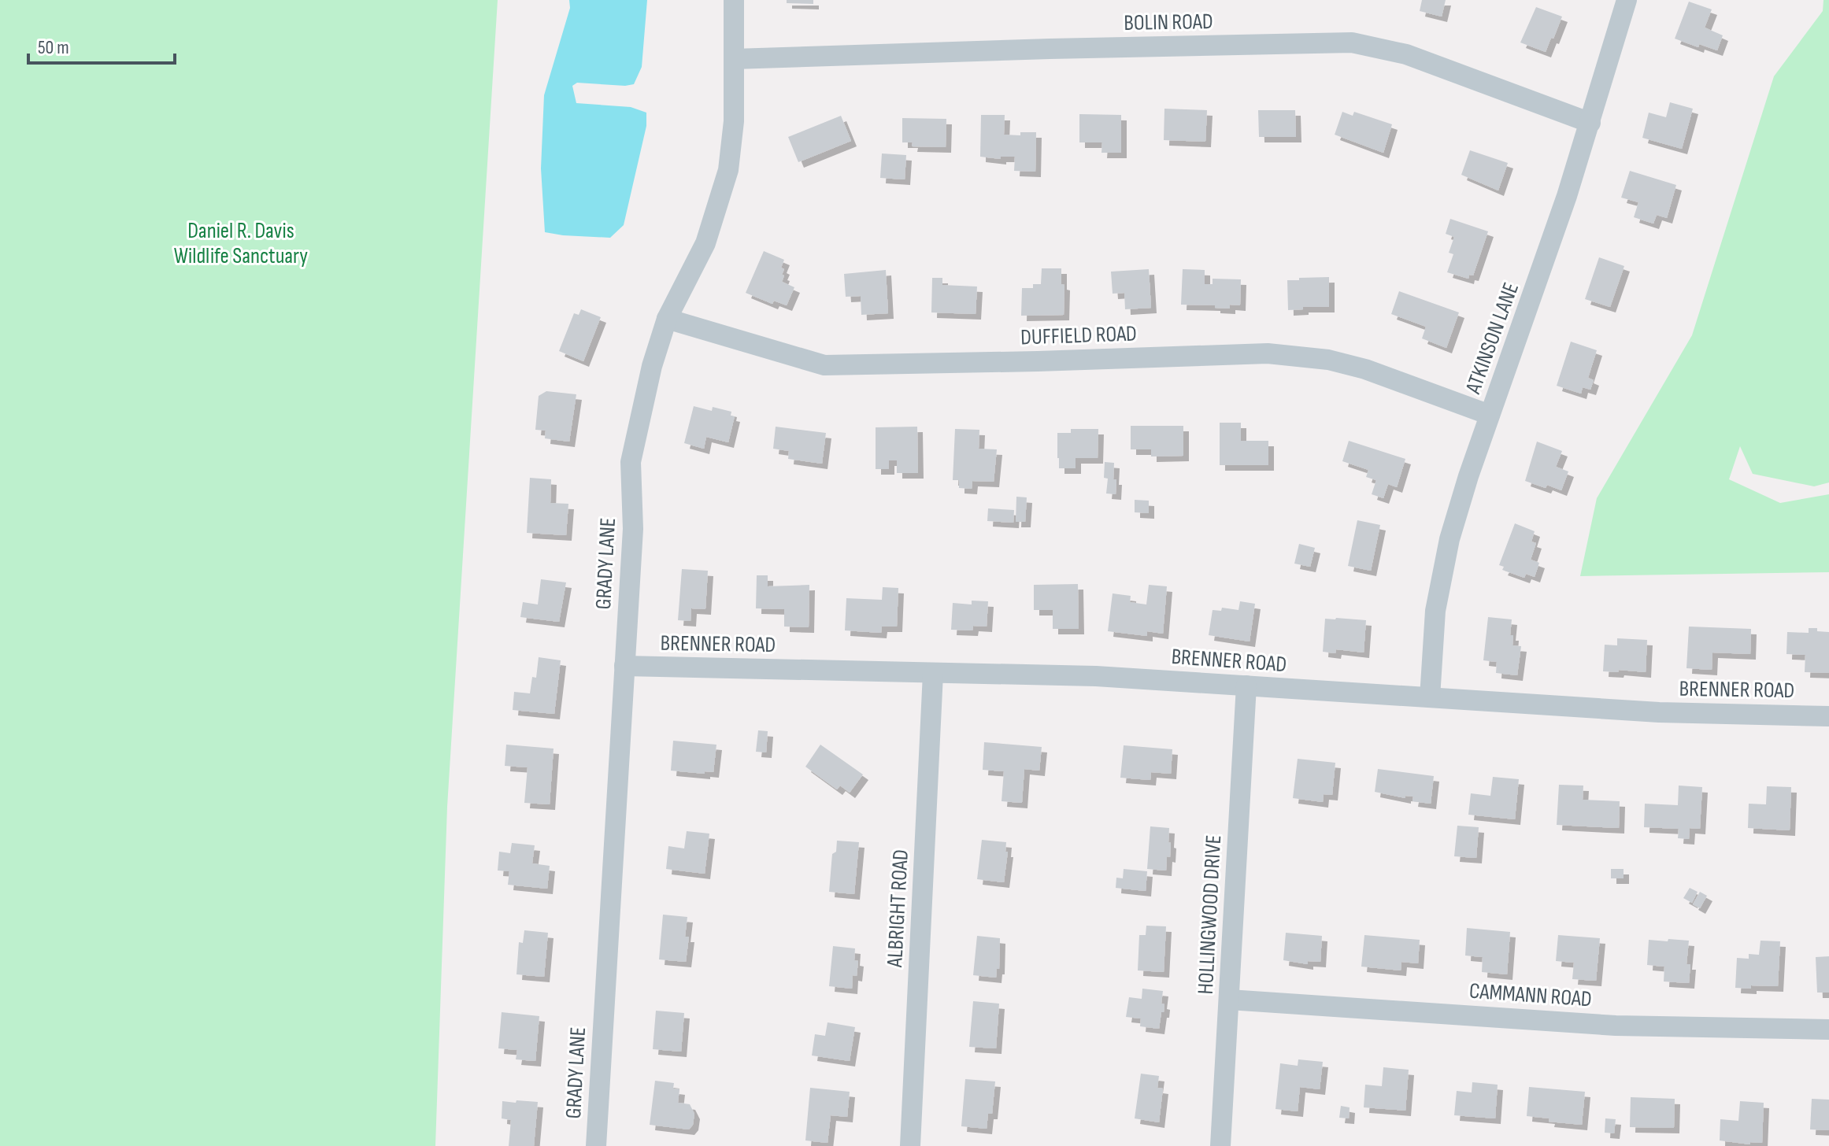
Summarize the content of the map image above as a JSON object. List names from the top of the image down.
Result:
{
  "streets": {
    "street": [
      "BOLIN ROAD",
      "DUFFIELD ROAD",
      "ATKINSON LANE",
      "GRADY LANE",
      "BRENNER ROAD",
      "ALBRIGHT ROAD",
      "HOLLINGWOOD DRIVE",
      "CAMMANN ROAD"
    ]
  },
  "crossings": [
    ["BOLIN ROAD", "ATKINSON LANE"],
    ["BOLIN ROAD", "GRADY LANE"],
    ["DUFFIELD ROAD", "ATKINSON LANE"],
    ["DUFFIELD ROAD", "GRADY LANE"],
    ["ATKINSON LANE", "BRENNER ROAD"],
    ["GRADY LANE", "BRENNER ROAD"],
    ["BRENNER ROAD", "ALBRIGHT ROAD"],
    ["BRENNER ROAD", "HOLLINGWOOD DRIVE"],
    ["HOLLINGWOOD DRIVE", "CAMMANN ROAD"]
  ],
  "parks": ["Daniel R. Davis Wildlife Sanctuary"],
  "scale_bar": "50 m"
}
